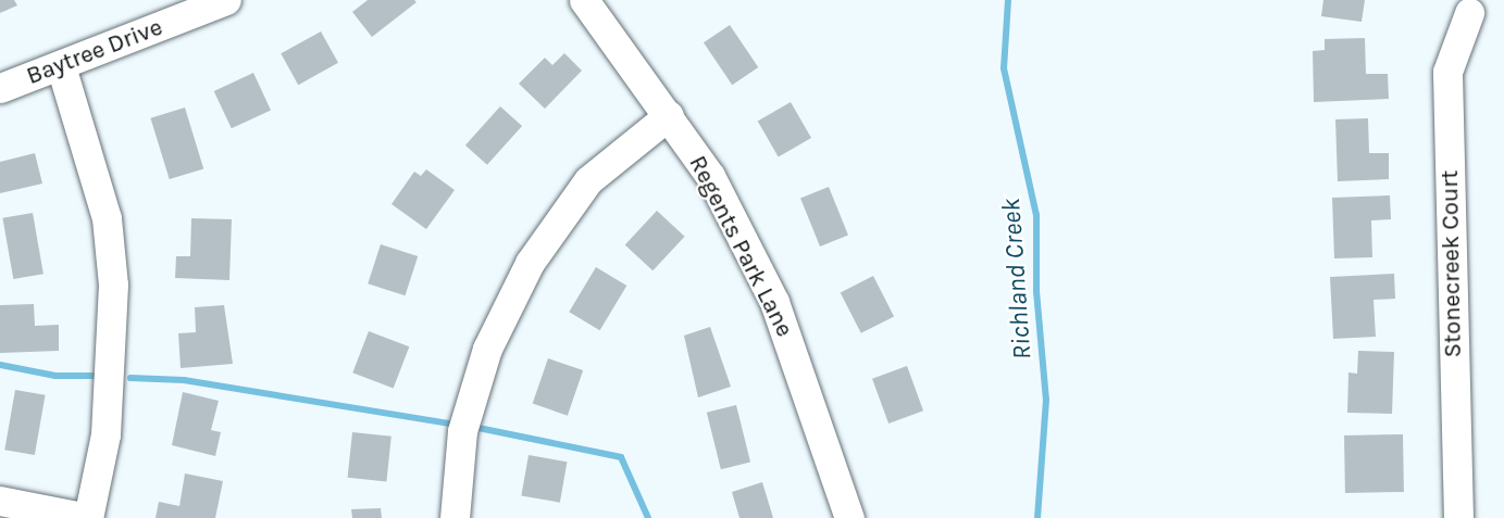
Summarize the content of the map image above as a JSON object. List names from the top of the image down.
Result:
{
  "streets": {
    "street": ["Baytree Drive", "Regents Park Lane", "Stonecreek Court"]
  },
  "water": ["Richland Creek"]
}
